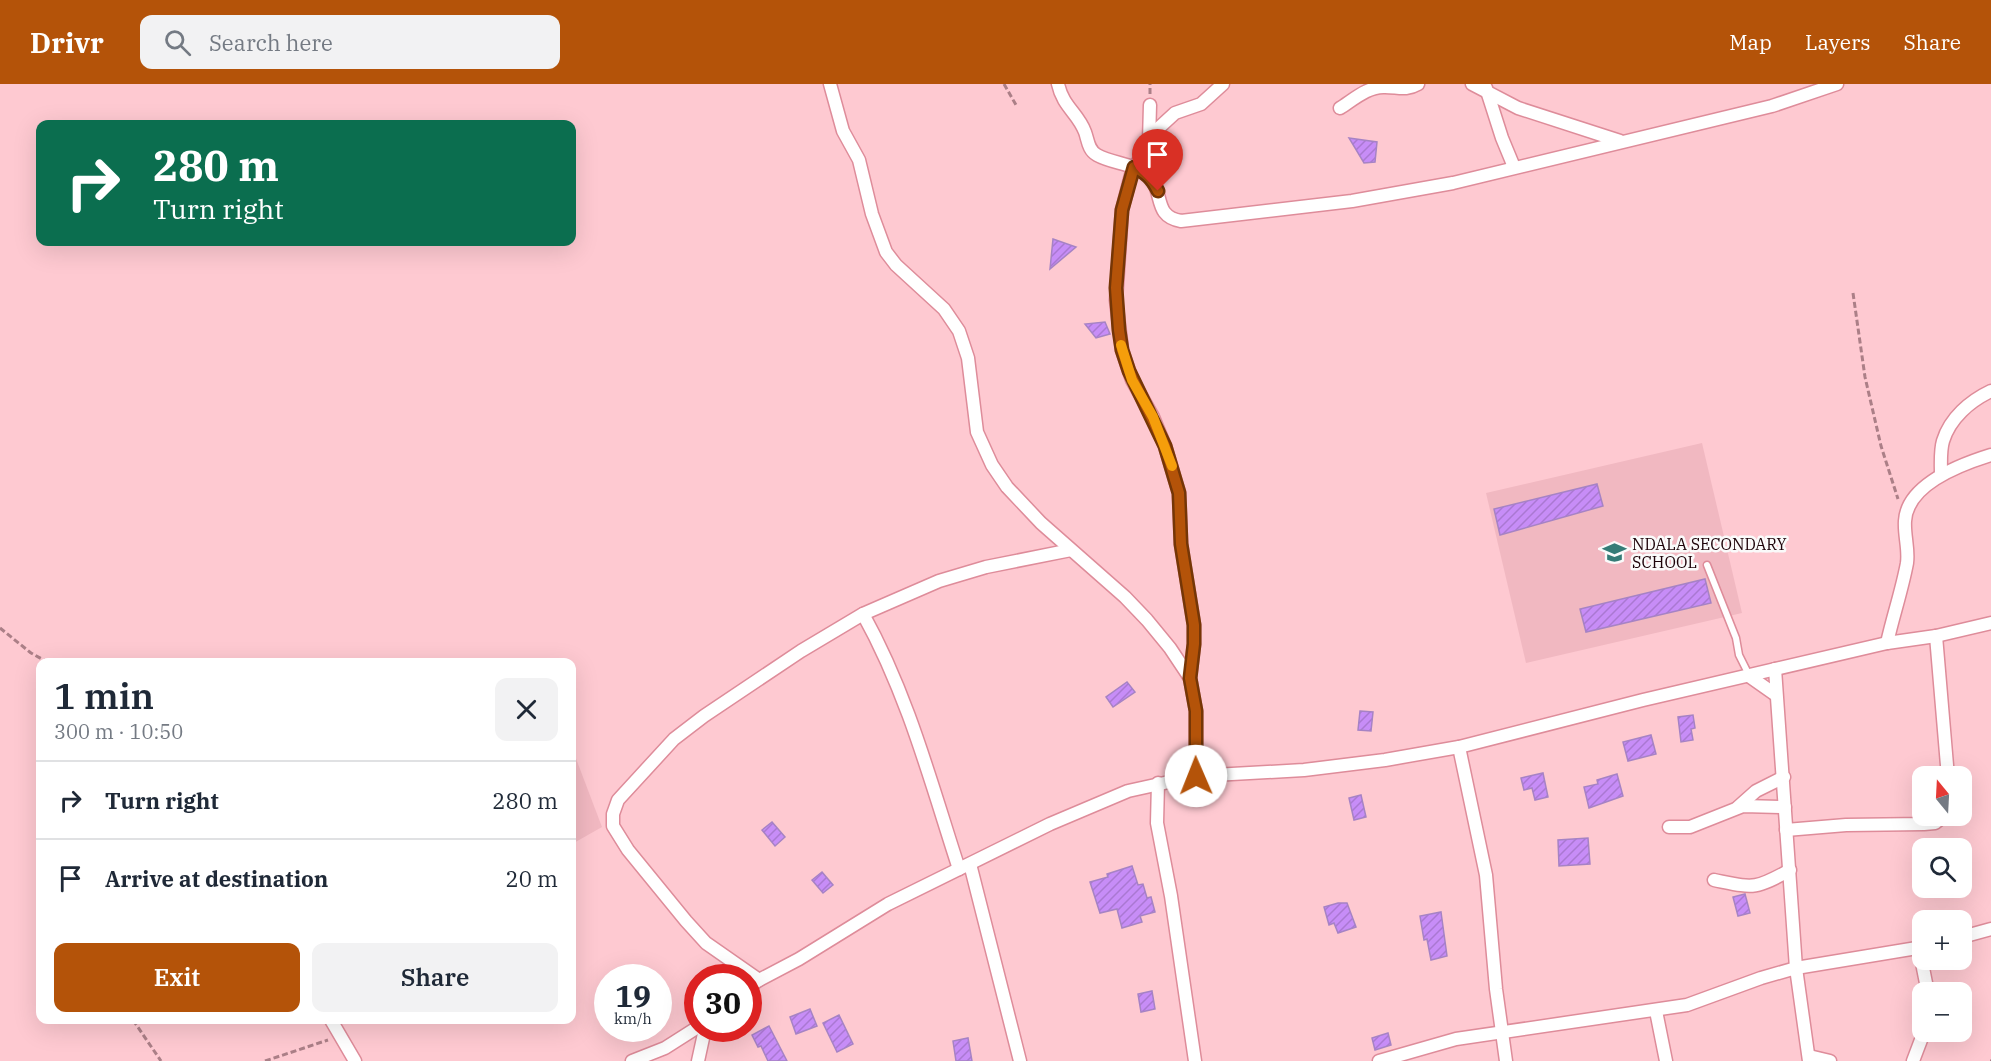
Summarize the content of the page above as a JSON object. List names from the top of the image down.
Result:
{
  "places": {
    "school or university": ["NDALA SECONDARY SCHOOL"]
  },
  "north": "top",
  "page": {
    "header": "Drivr",
    "search": "Search here",
    "nav": ["Map", "Layers", "Share"],
    "turn": ["280 m", "Turn right"],
    "heading": ["1 min", "300 m · 10:50"],
    "list": [
      {
        "name": "Turn right",
        "value": "280 m"
      },
      {
        "name": "Arrive at destination",
        "value": "20 m"
      }
    ],
    "map_buttons": ["+", "−"],
    "buttons": ["Exit", "Share"],
    "speed": "19 km/h",
    "limit": "30"
  }
}
